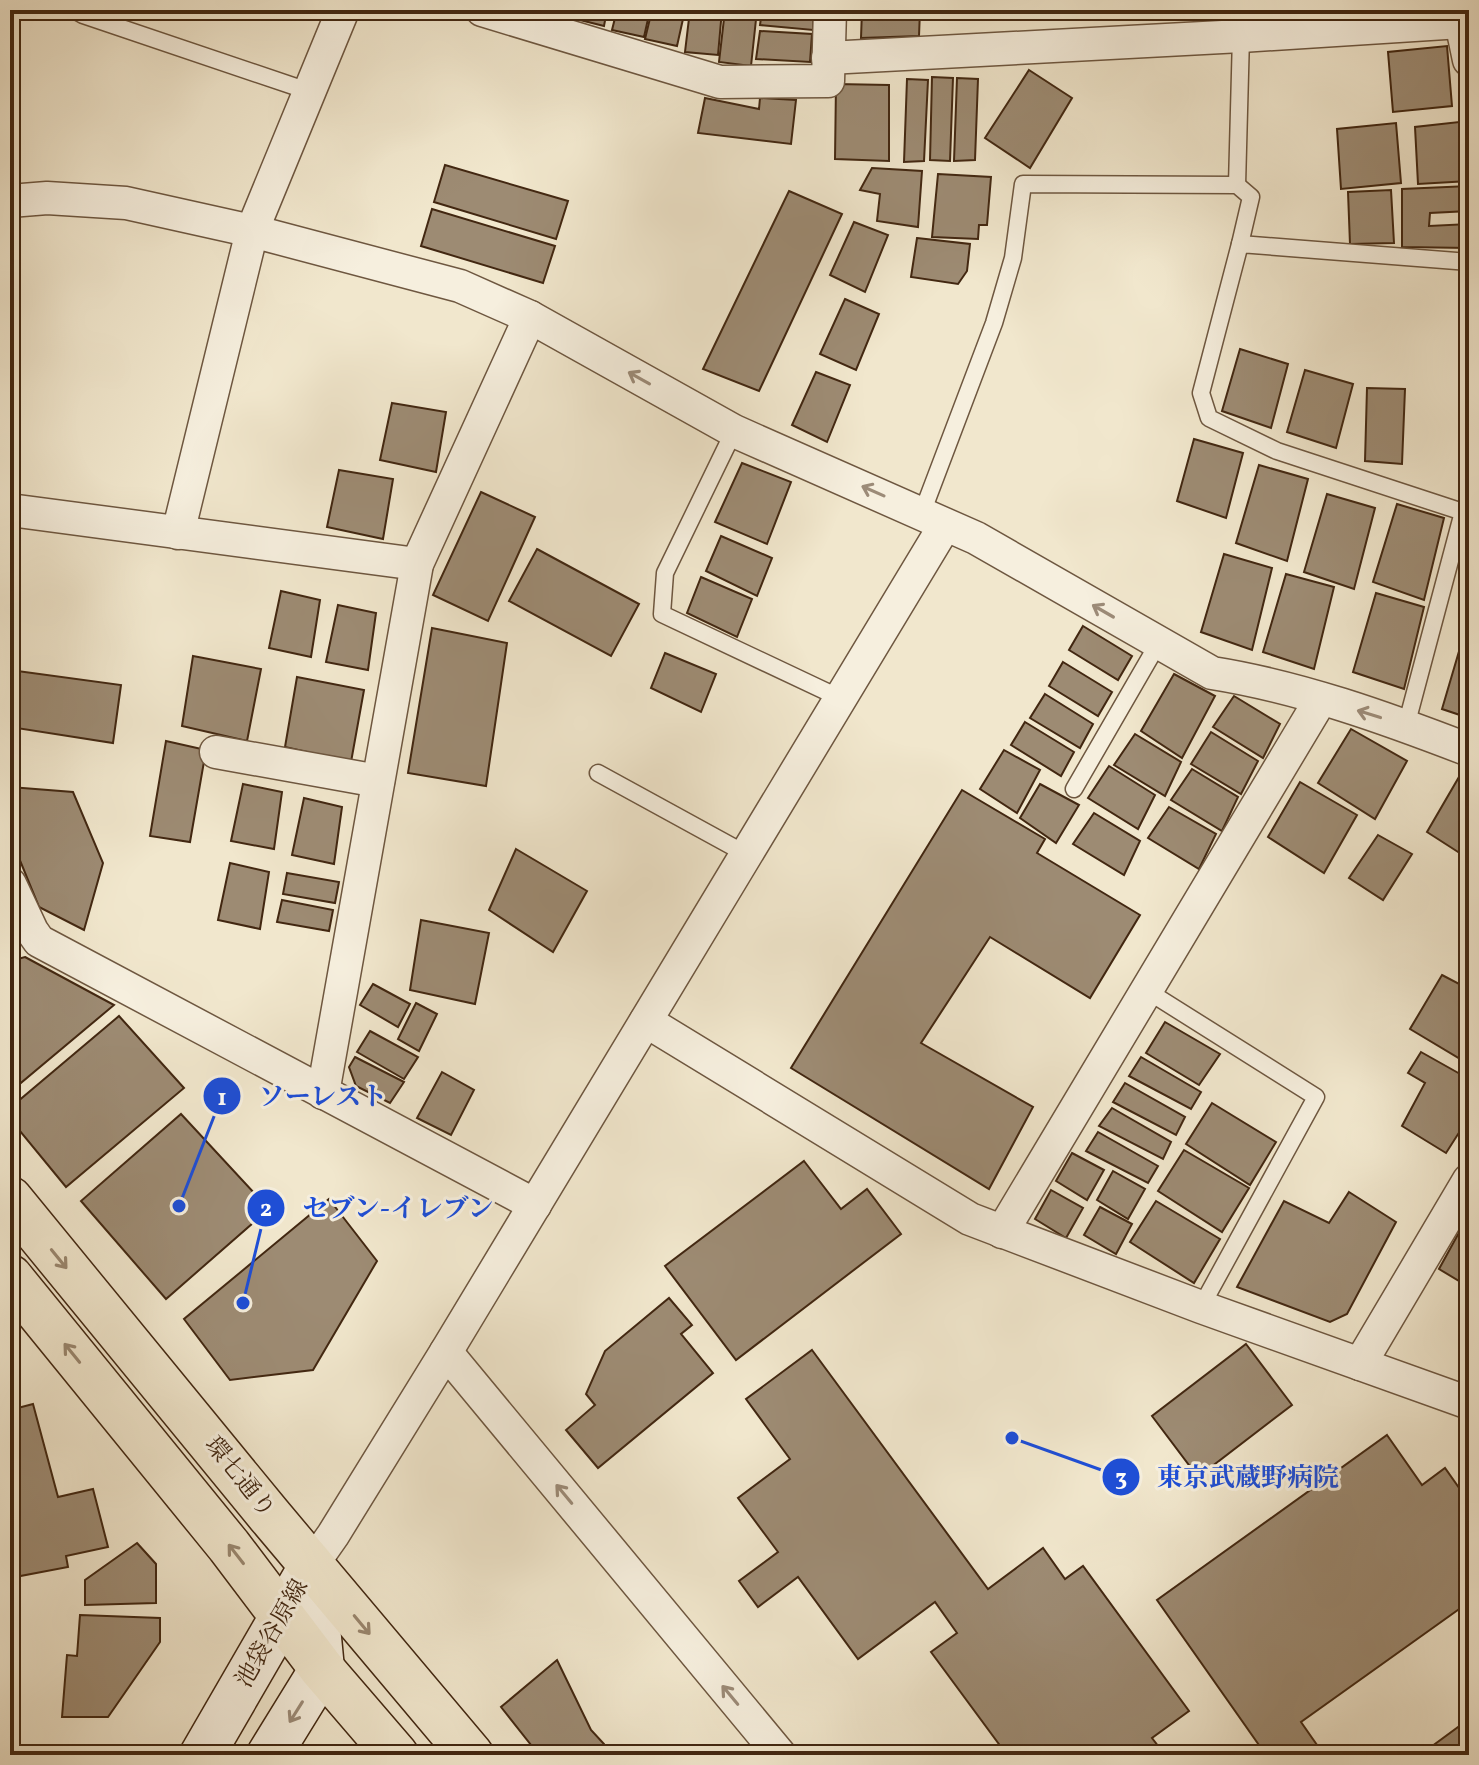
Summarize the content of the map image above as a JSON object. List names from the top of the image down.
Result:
{
  "streets": {
    "main road": ["環七通り", "池袋谷原線"]
  },
  "crossings": [
    ["環七通り", "池袋谷原線"]
  ],
  "places": ["ソーレスト", "セブン-イレブン", "東京武蔵野病院"]
}
